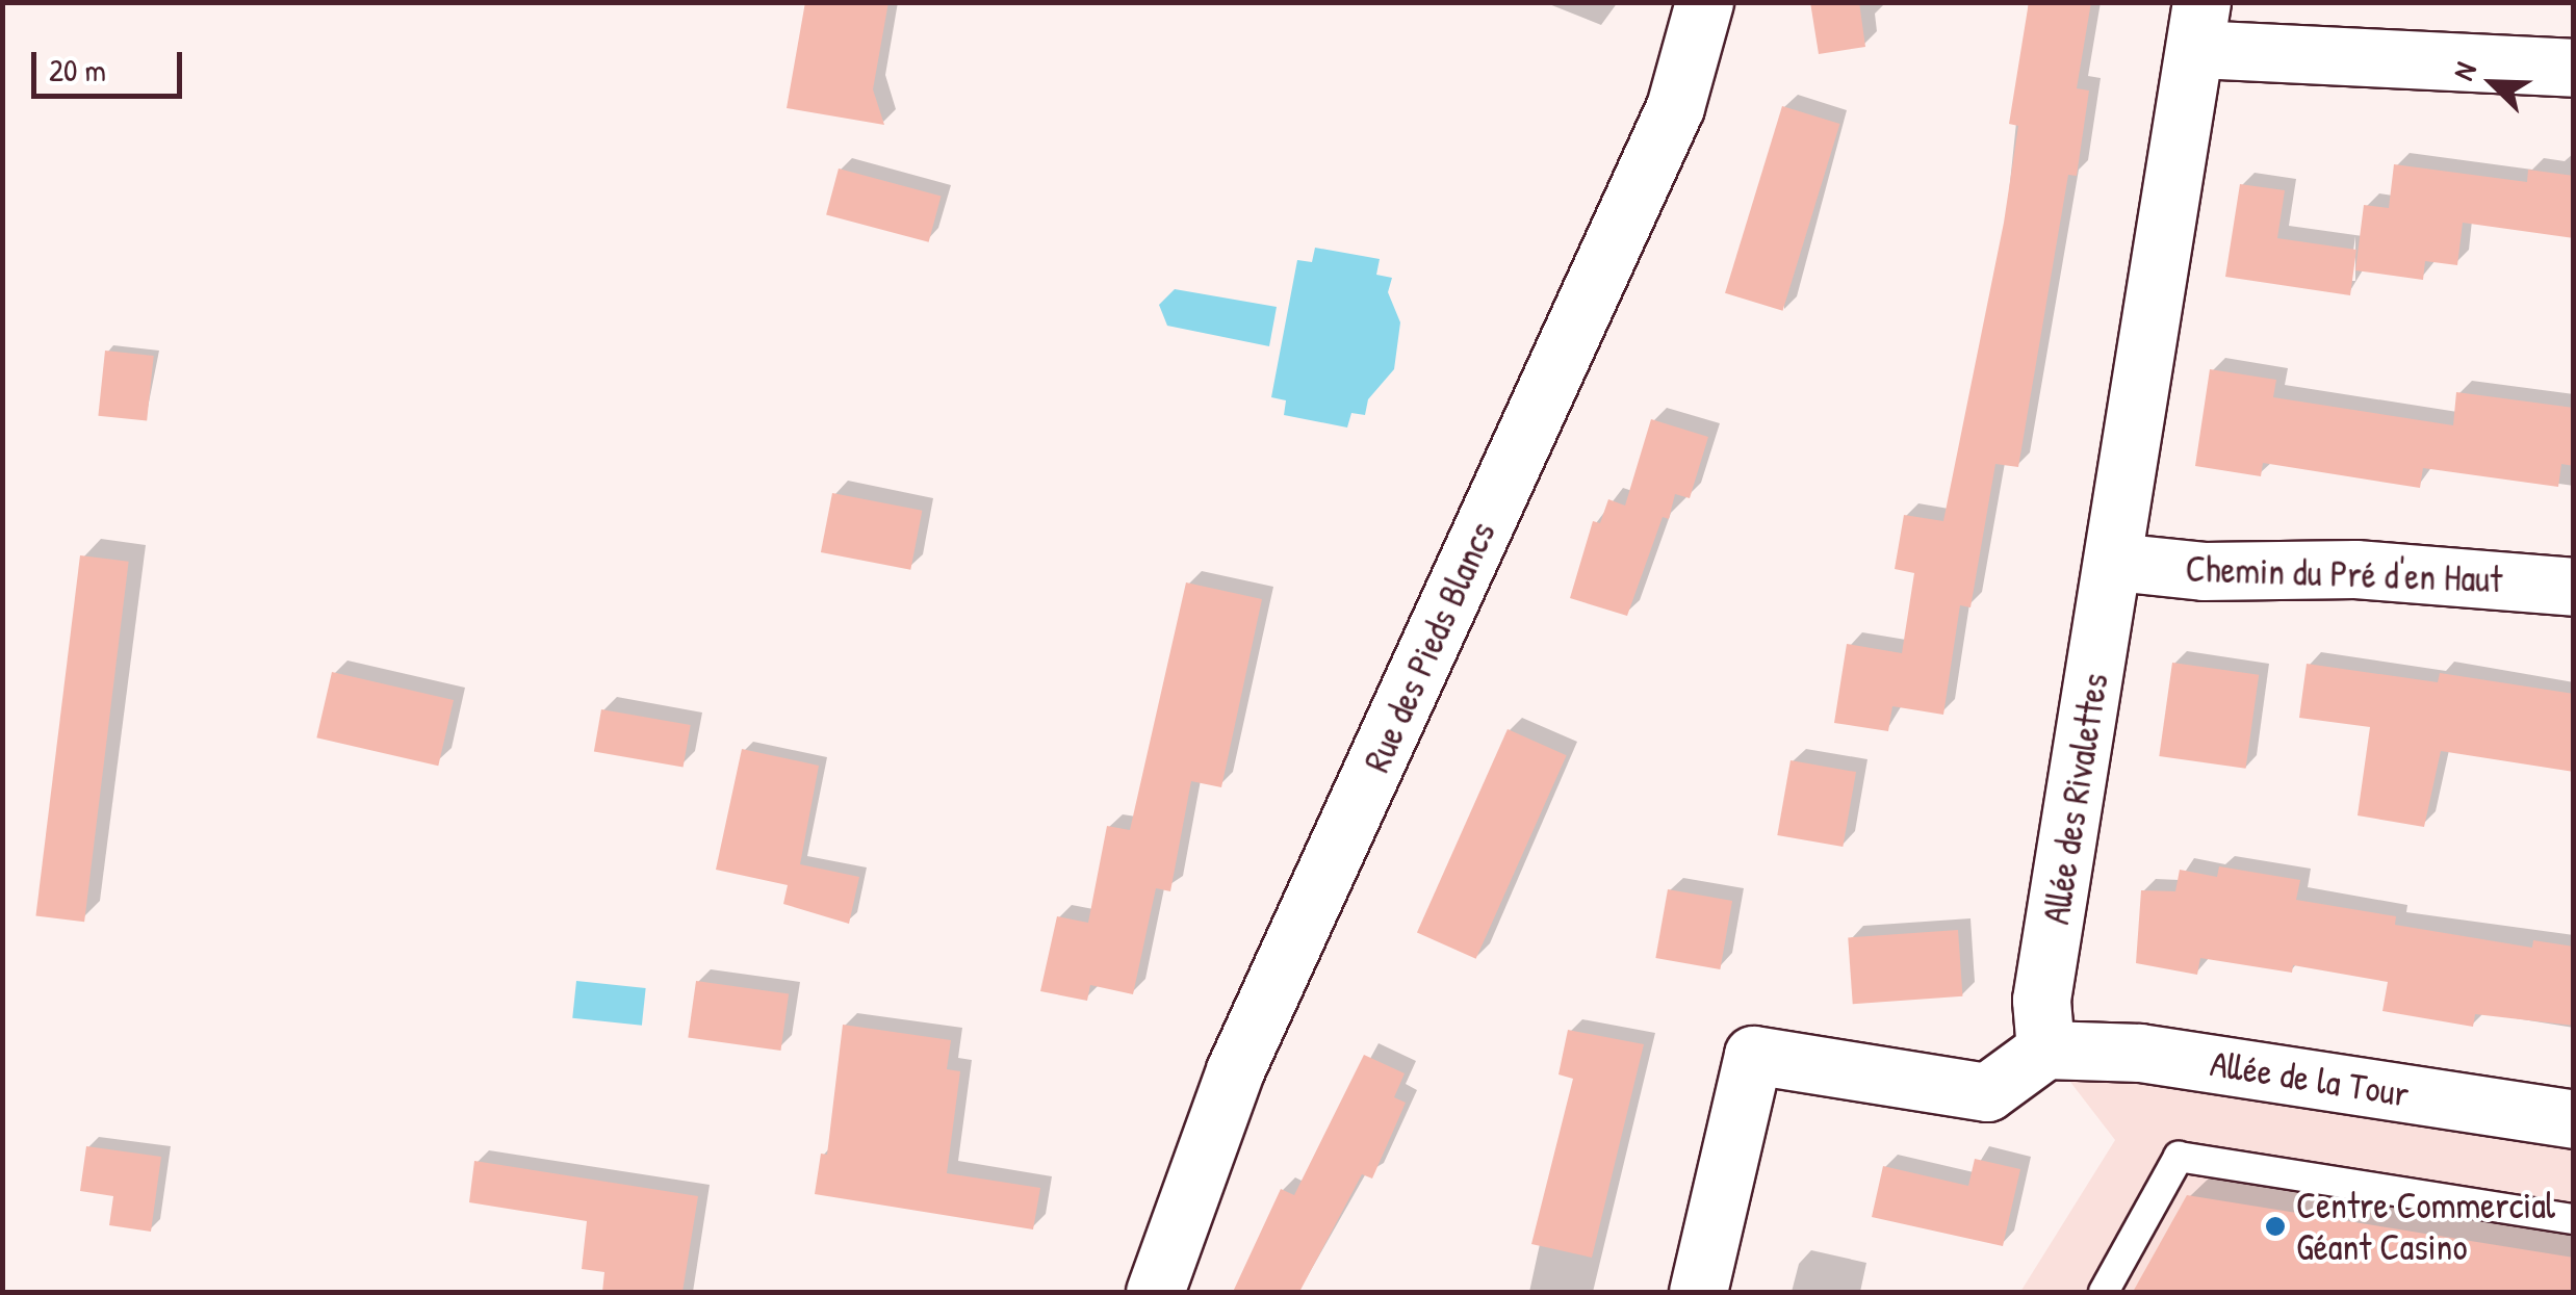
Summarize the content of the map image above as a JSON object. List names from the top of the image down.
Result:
{
  "streets": {
    "street": [
      "Chemin du Pré d'en Haut",
      "Rue des Pieds Blancs",
      "Allée des Rivalettes",
      "Allée de la Tour"
    ]
  },
  "crossings": [
    ["Chemin du Pré d'en Haut", "Allée des Rivalettes"],
    ["Allée des Rivalettes", "Allée de la Tour"]
  ],
  "places": ["Centre Commercial Géant Casino"],
  "scale_bar": "20 m",
  "north": "top left"
}
